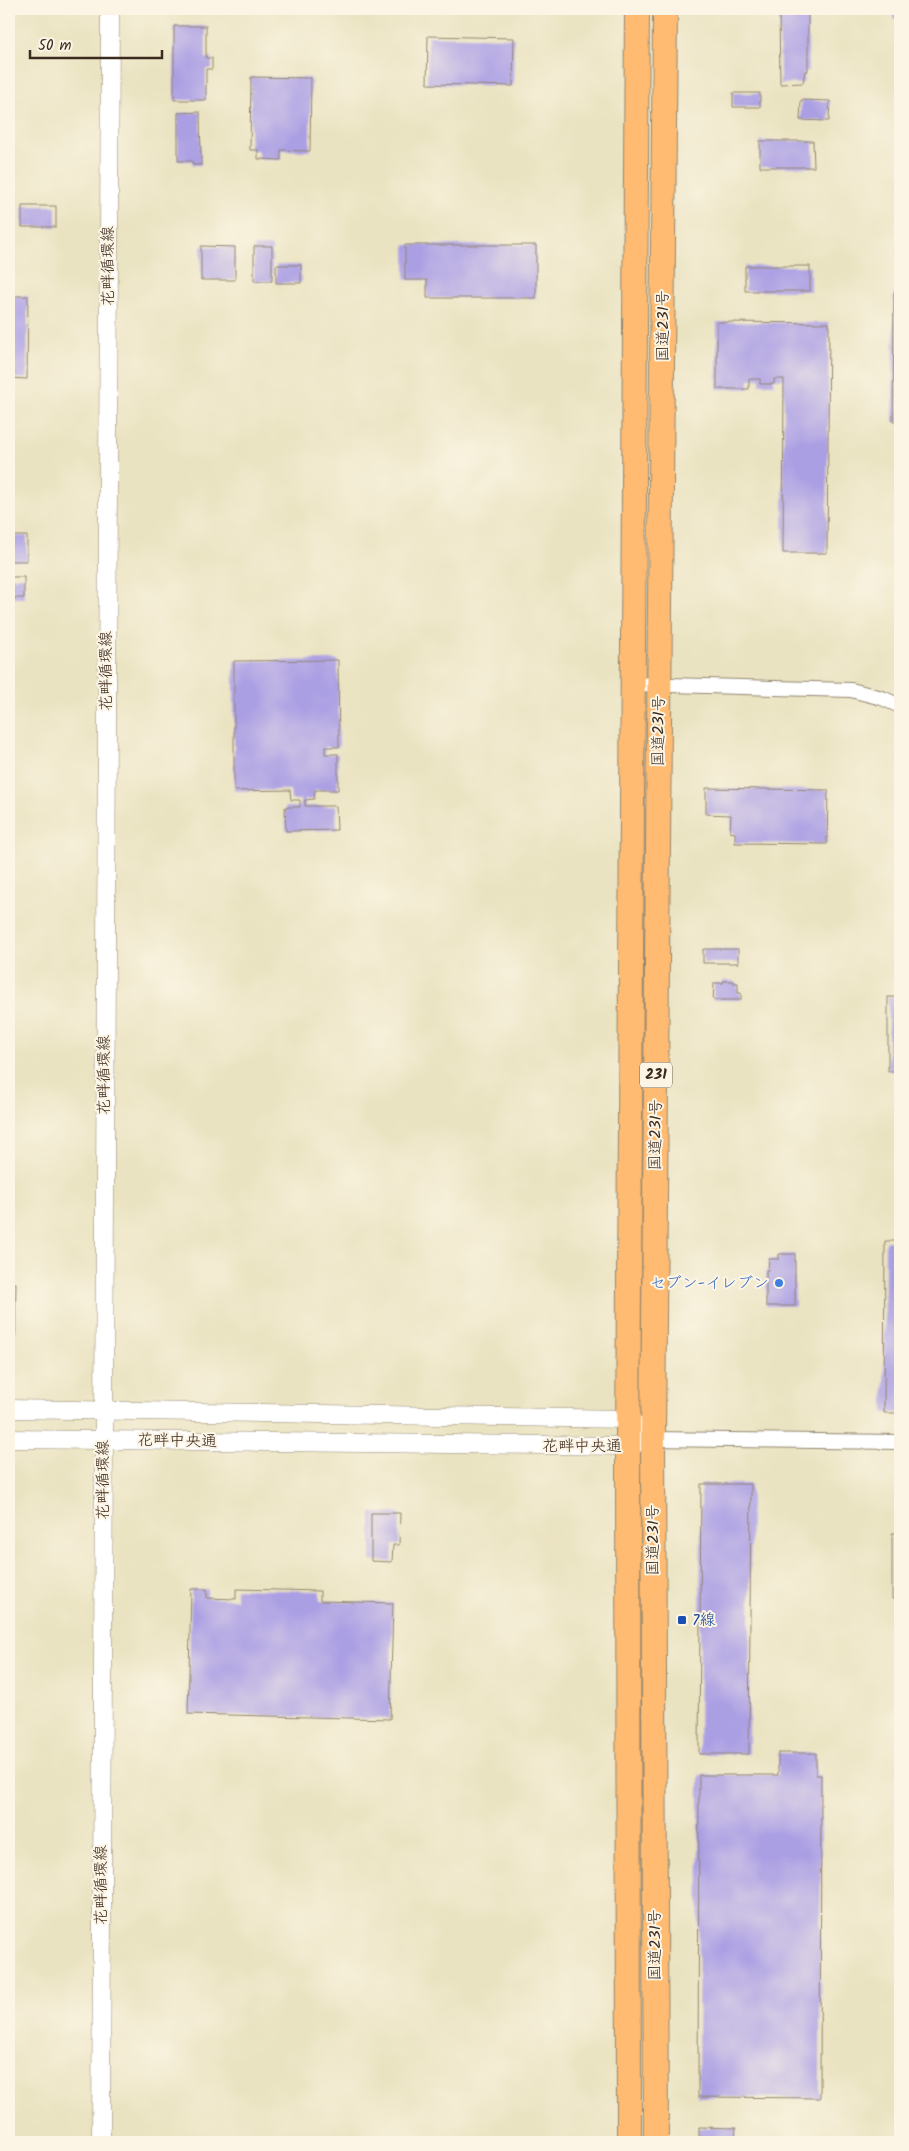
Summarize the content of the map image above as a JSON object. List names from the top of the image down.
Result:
{
  "streets": {
    "highway": ["国道231号", "231"],
    "street": ["花畔循環線", "花畔中央通"]
  },
  "crossings": [
    ["花畔循環線", "花畔中央通"],
    ["国道231号", "花畔中央通"]
  ],
  "places": {
    "other": ["セブン-イレブン"],
    "transit": ["7線"]
  },
  "scale_bar": "50 m"
}
